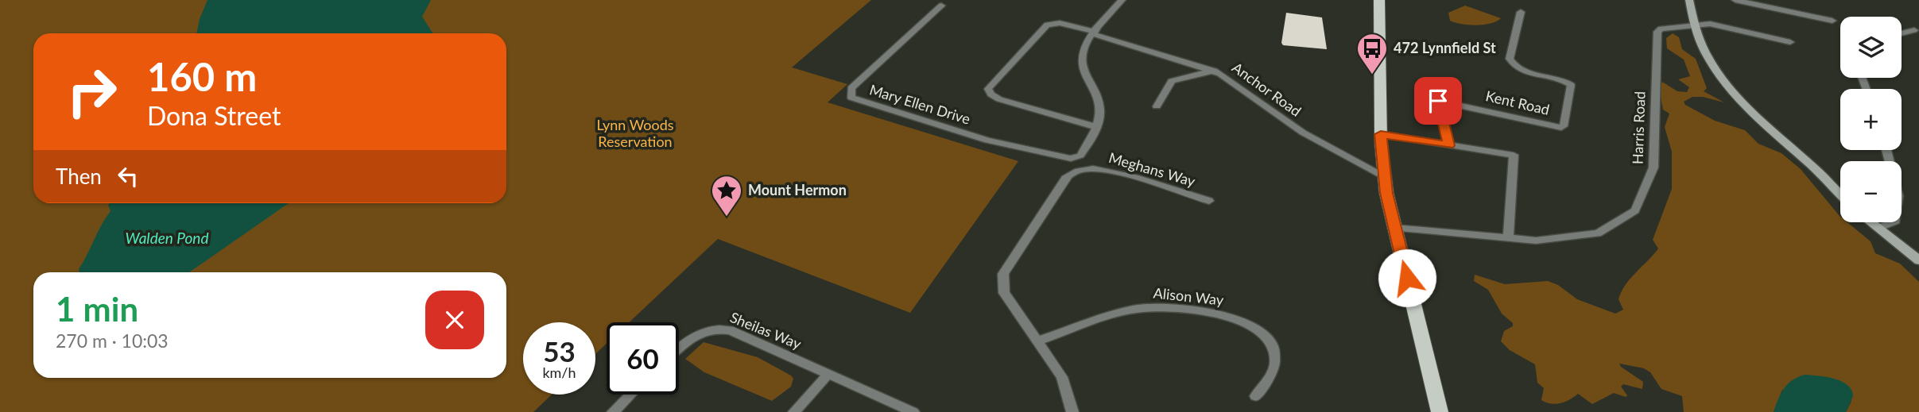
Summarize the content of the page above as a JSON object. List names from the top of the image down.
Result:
{
  "streets": {
    "street": [
      "Anchor Road",
      "Kent Road",
      "Mary Ellen Drive",
      "Harris Road",
      "Meghans Way",
      "Alison Way",
      "Sheilas Way"
    ]
  },
  "crossings": [
    ["Anchor Road", "Mary Ellen Drive"],
    ["Meghans Way", "Alison Way"]
  ],
  "water": ["Walden Pond"],
  "parks": ["Lynn Woods Reservation"],
  "places": {
    "bus stop": ["472 Lynnfield St"],
    "place": ["Mount Hermon"]
  },
  "page": {
    "map_buttons": ["+", "−"],
    "turn": ["160 m", "Dona Street"],
    "then": "Then",
    "heading": ["1 min", "270 m · 10:03"],
    "speed": "53 km/h",
    "limit": "60"
  }
}
